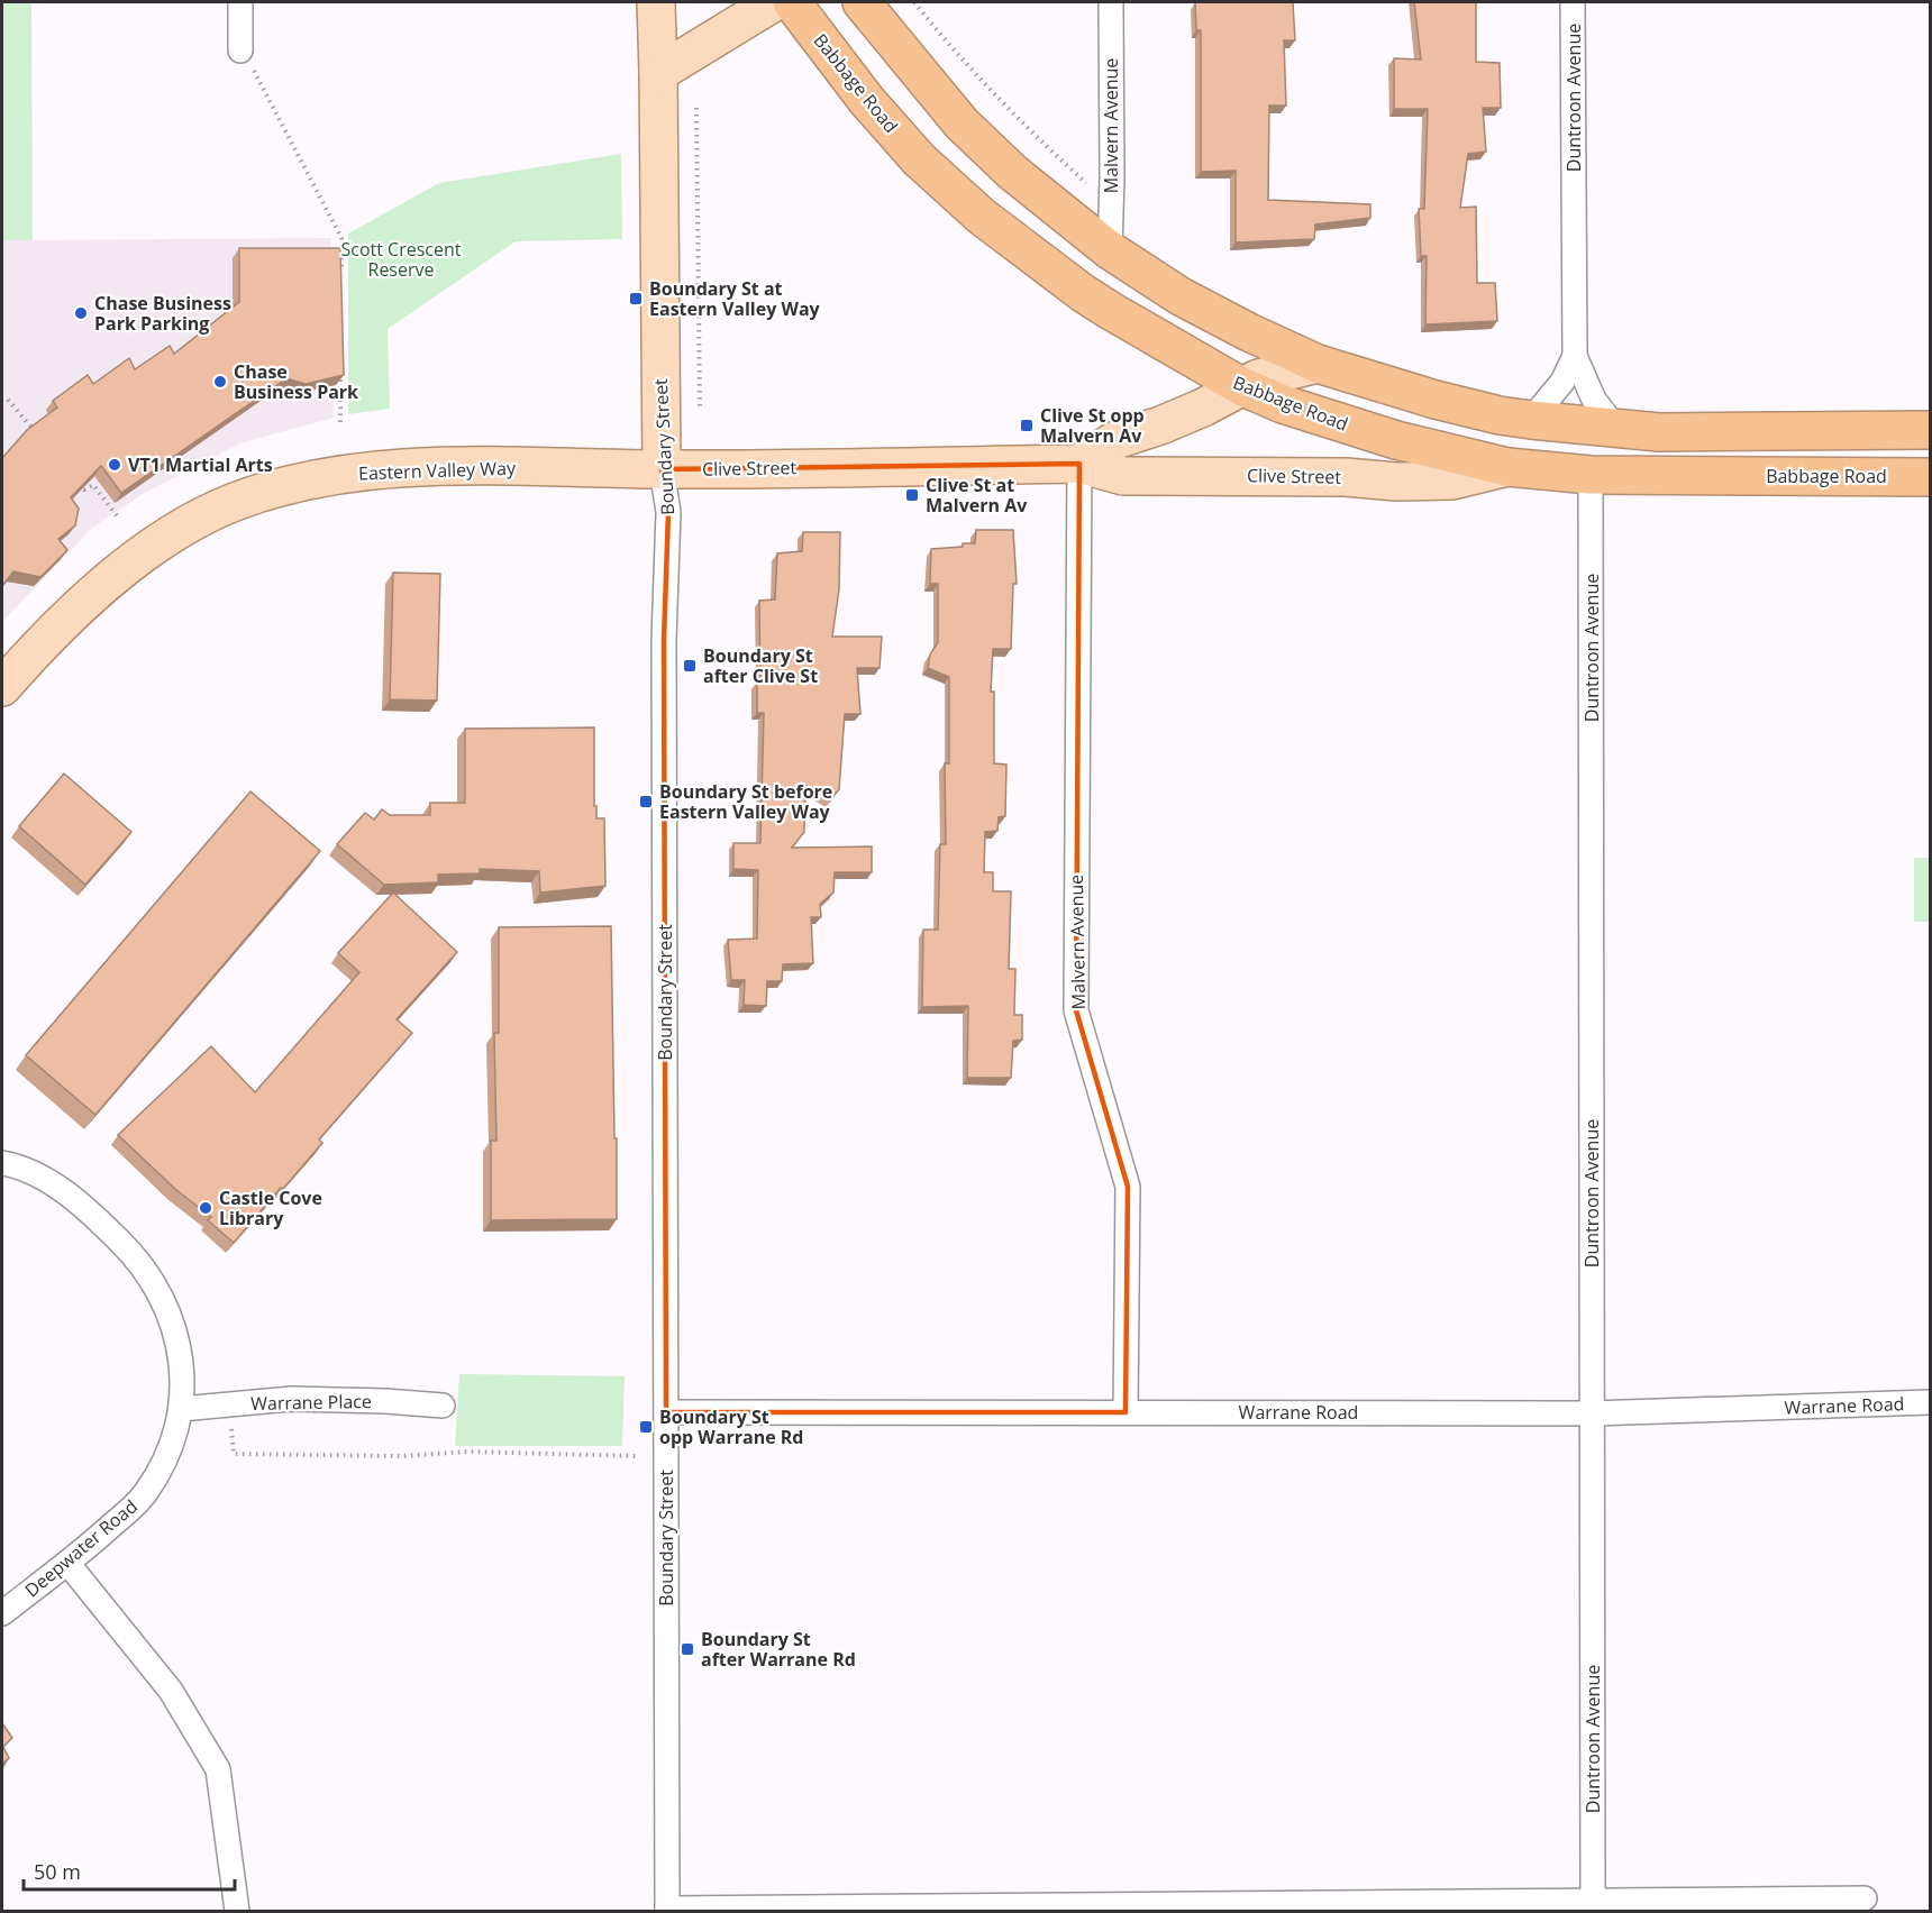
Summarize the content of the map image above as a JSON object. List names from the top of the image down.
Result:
{
  "streets": {
    "highway": ["Babbage Road"],
    "main road": ["Boundary Street", "Clive Street", "Eastern Valley Way"],
    "street": [
      "Duntroon Avenue",
      "Malvern Avenue",
      "Warrane Place",
      "Warrane Road",
      "Deepwater Road"
    ]
  },
  "crossings": [
    ["Babbage Road", "Duntroon Avenue"],
    ["Babbage Road", "Clive Street"],
    ["Duntroon Avenue", "Warrane Road"],
    ["Malvern Avenue", "Clive Street"],
    ["Malvern Avenue", "Warrane Road"],
    ["Boundary Street", "Clive Street"],
    ["Boundary Street", "Eastern Valley Way"],
    ["Boundary Street", "Warrane Road"],
    ["Clive Street", "Eastern Valley Way"],
    ["Warrane Place", "Deepwater Road"]
  ],
  "parks": ["Scott Crescent Reserve"],
  "places": {
    "transit": [
      "Boundary St at Eastern Valley Way",
      "Clive St opp Malvern Av",
      "Clive St at Malvern Av",
      "Boundary St after Clive St",
      "Boundary St before Eastern Valley Way",
      "Boundary St opp Warrane Rd",
      "Boundary St after Warrane Rd"
    ],
    "other": [
      "Chase Business Park Parking",
      "Chase Business Park",
      "VT1 Martial Arts",
      "Castle Cove Library"
    ]
  },
  "scale_bar": "50 m"
}
